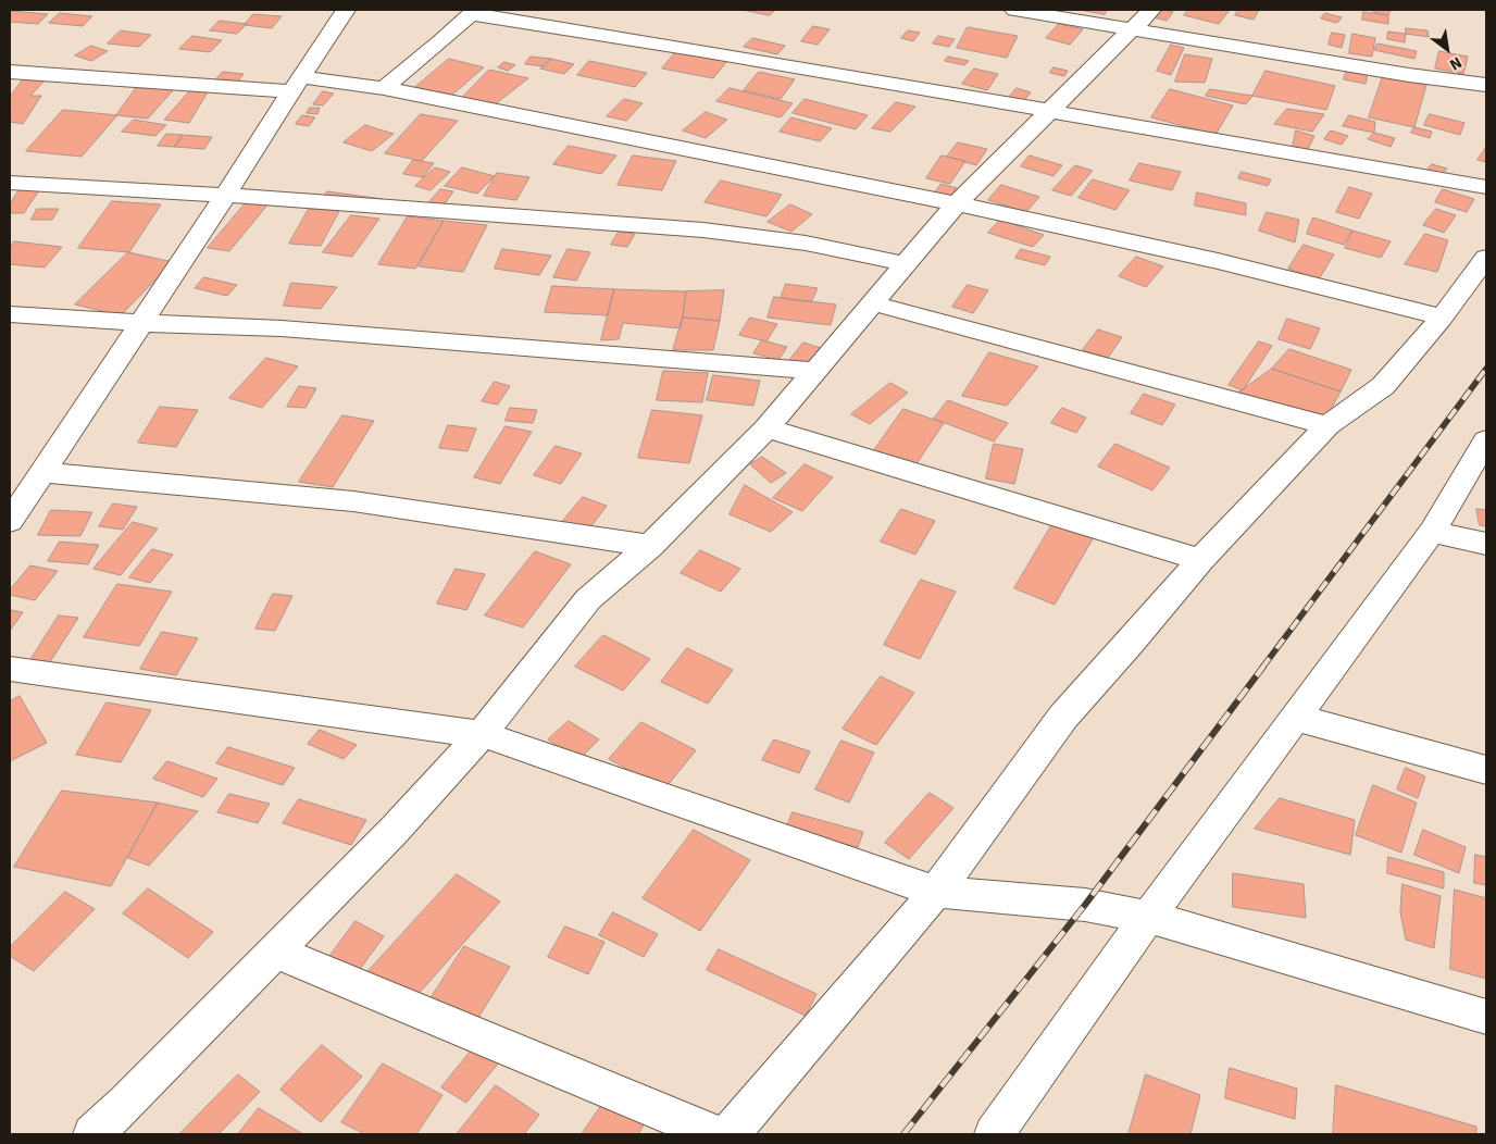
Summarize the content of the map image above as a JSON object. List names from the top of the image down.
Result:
{
  "north": "bottom right"
}
